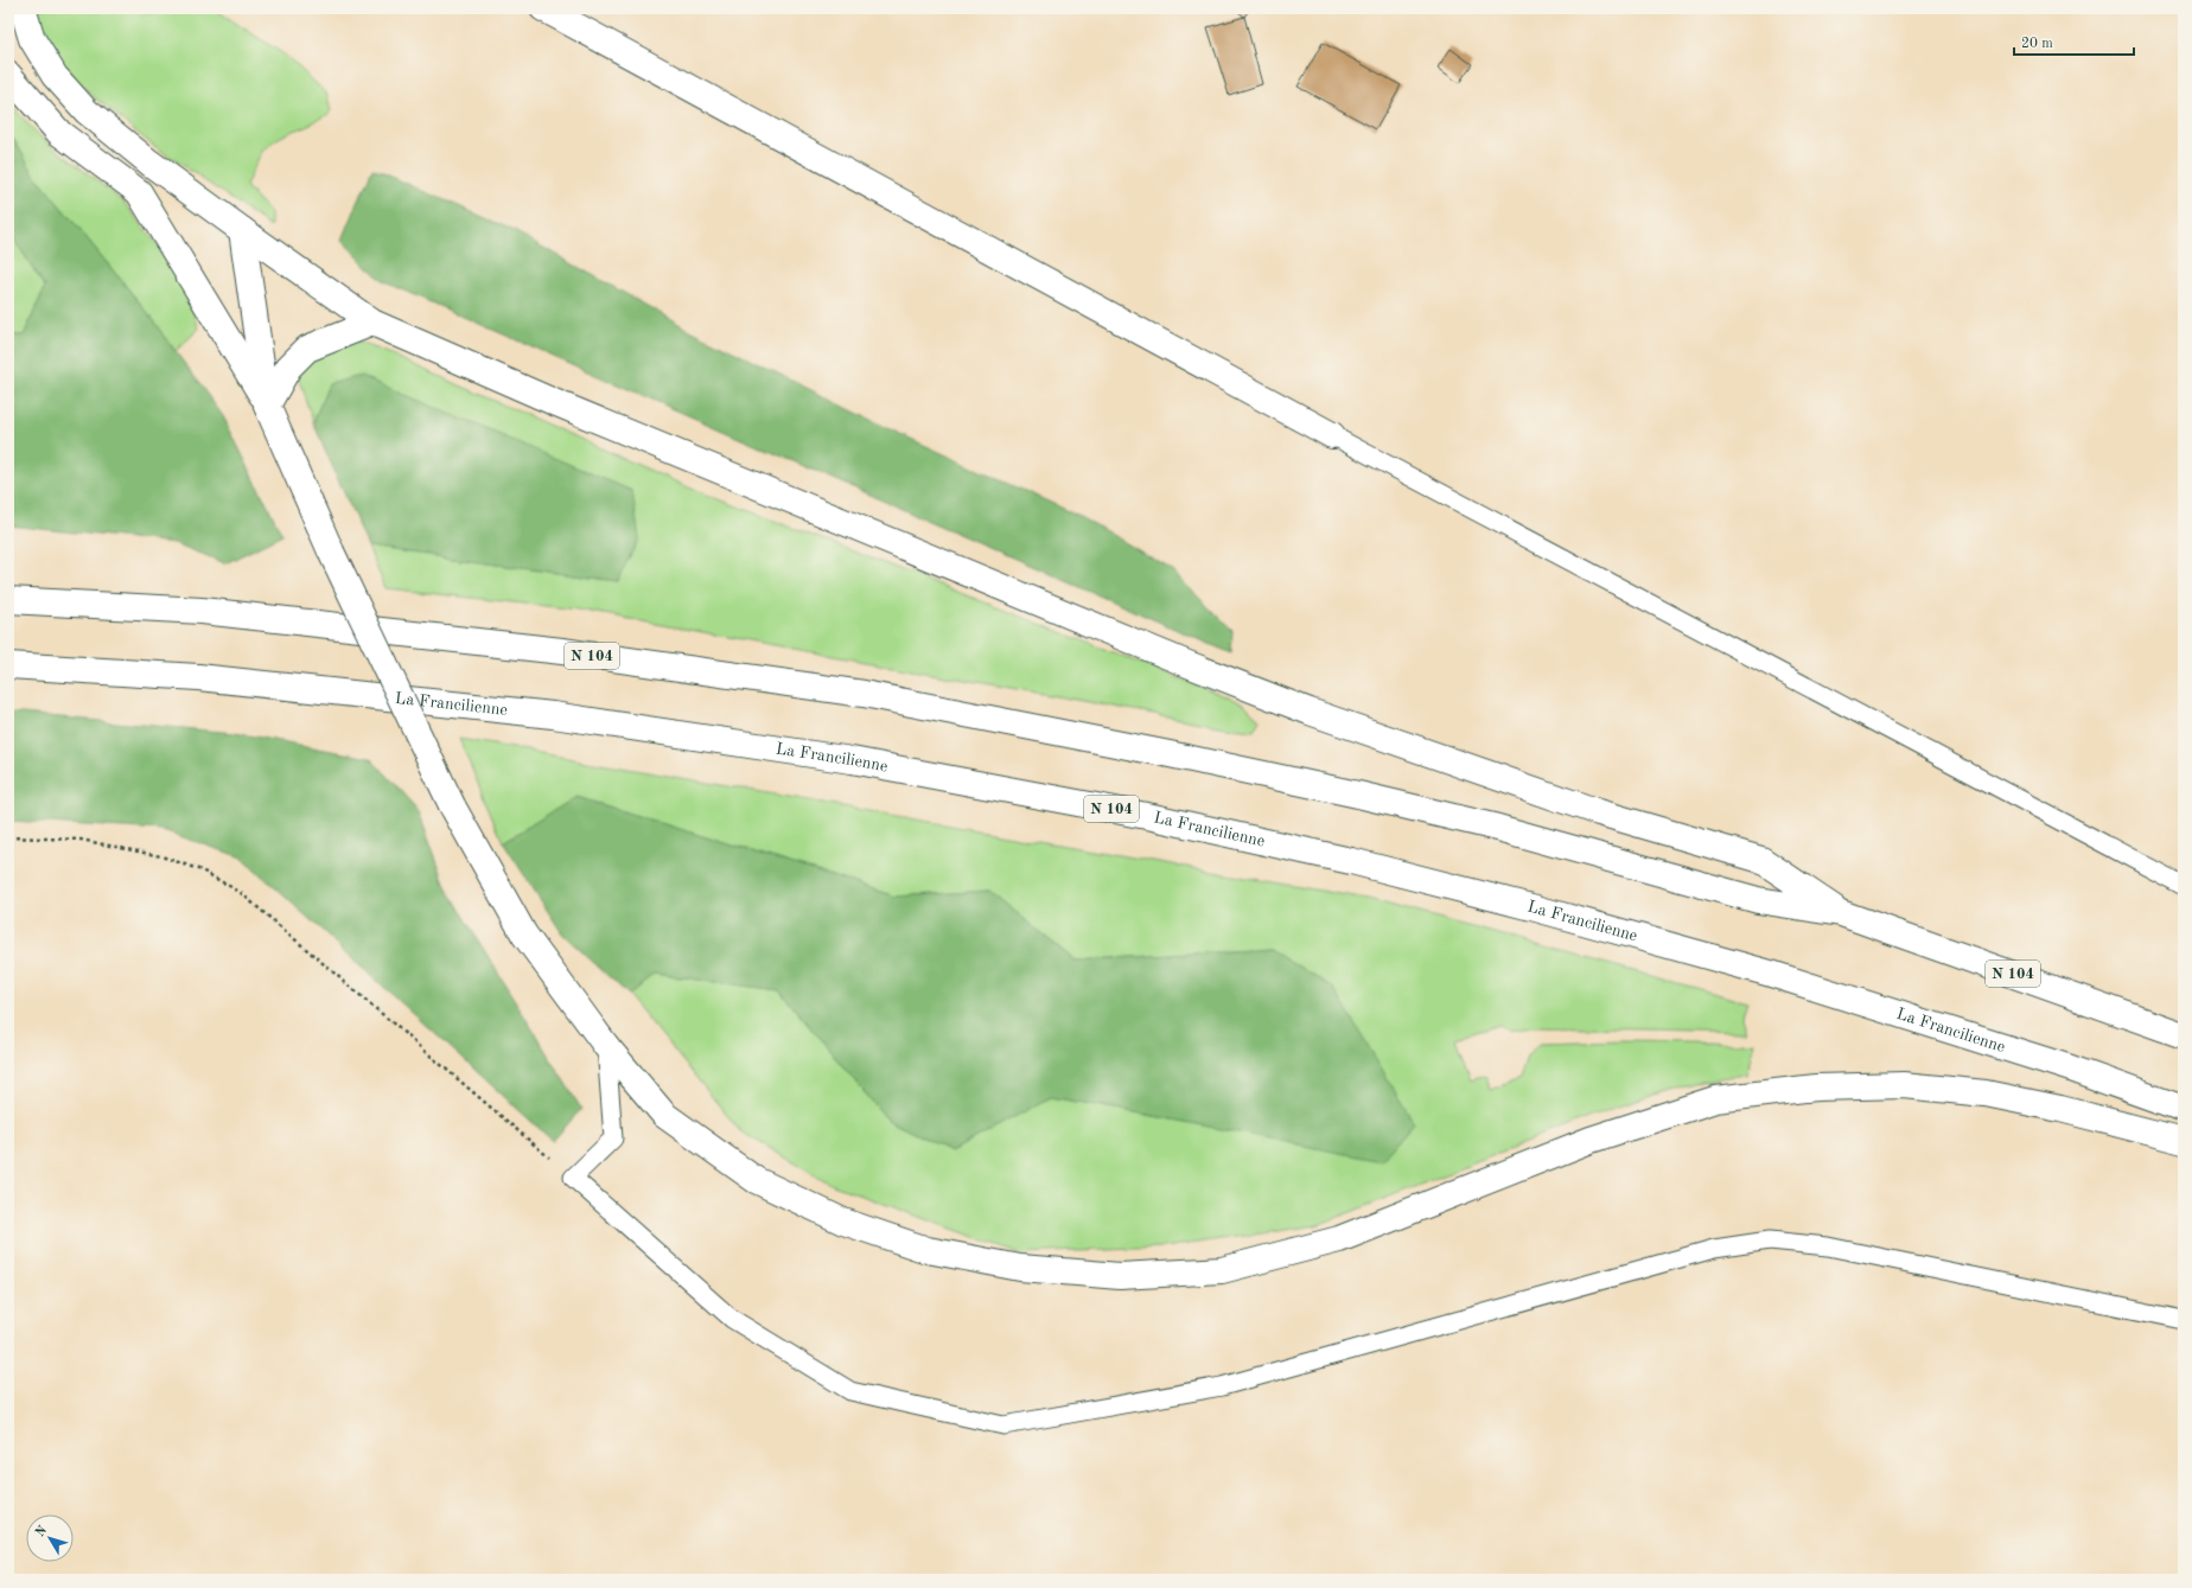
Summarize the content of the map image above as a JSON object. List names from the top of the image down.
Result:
{
  "streets": {
    "main road": ["N 104", "La Francilienne"]
  },
  "scale_bar": "20 m",
  "north": "top left"
}
